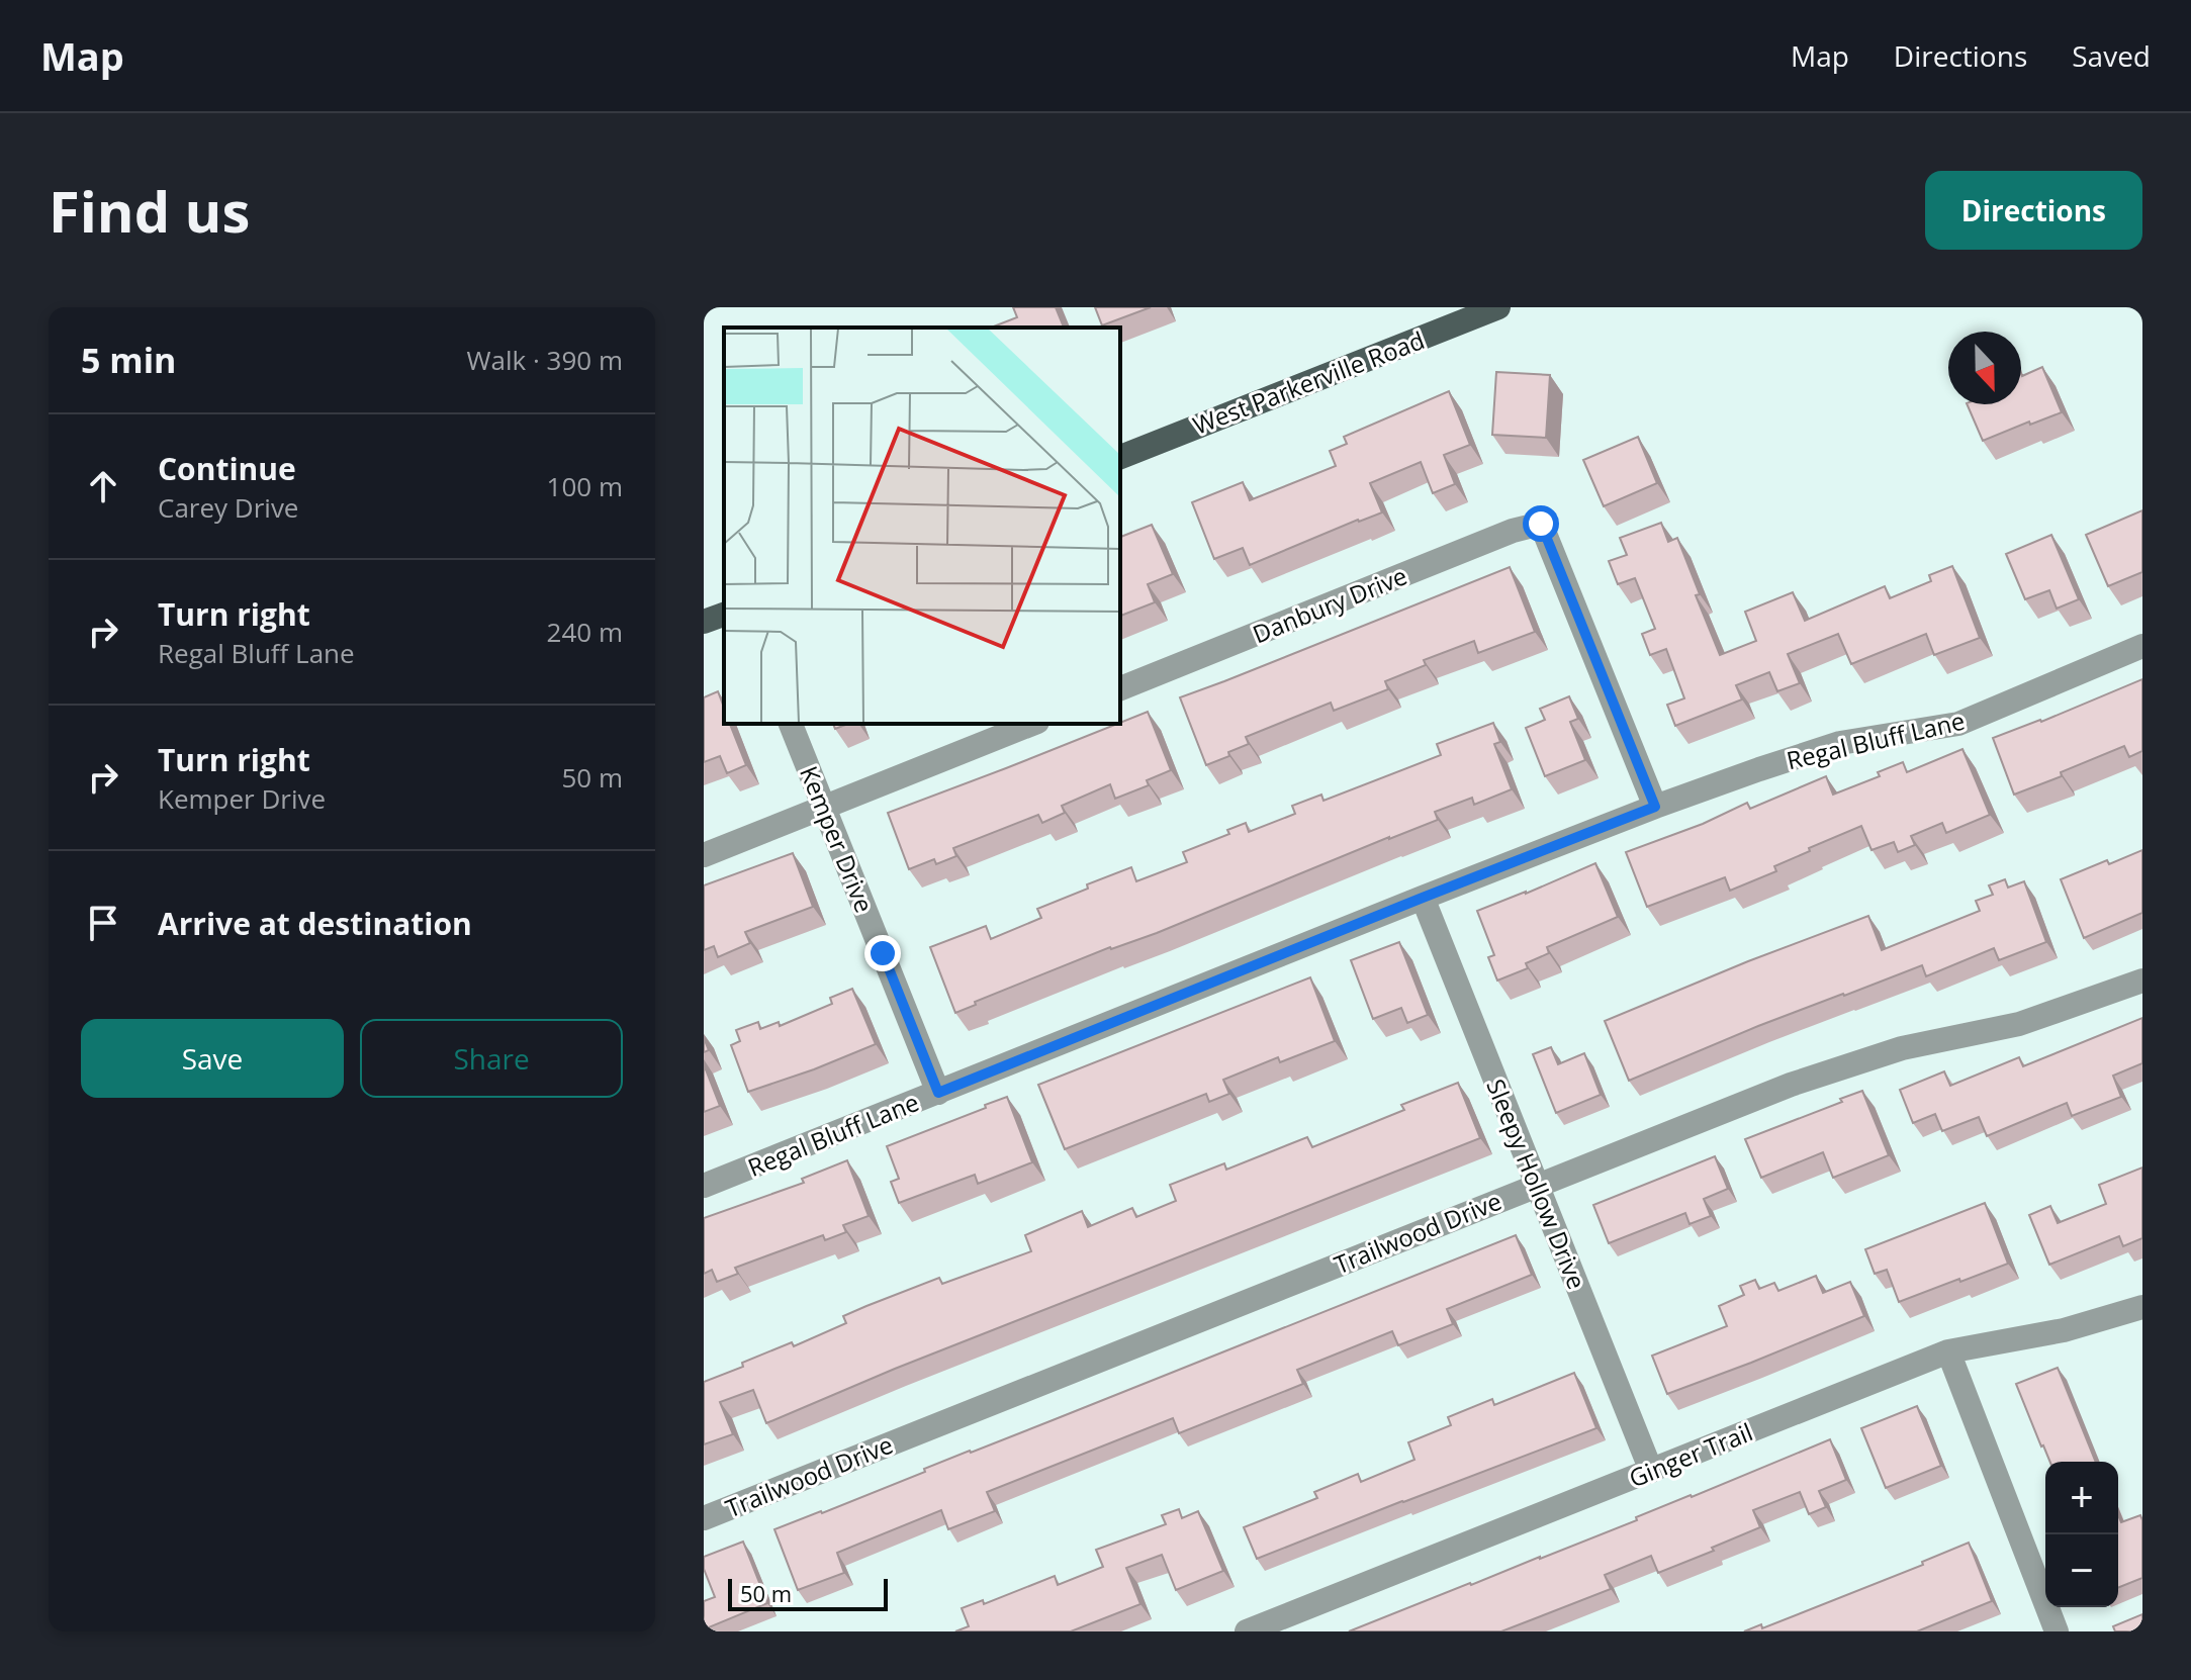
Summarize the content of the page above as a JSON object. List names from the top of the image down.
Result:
{
  "streets": {
    "main road": ["West Parkerville Road"],
    "street": [
      "Danbury Drive",
      "Regal Bluff Lane",
      "Kemper Drive",
      "Sleepy Hollow Drive",
      "Trailwood Drive",
      "Ginger Trail"
    ]
  },
  "crossings": [
    ["Danbury Drive", "Regal Bluff Lane"],
    ["Regal Bluff Lane", "Kemper Drive"],
    ["Regal Bluff Lane", "Sleepy Hollow Drive"],
    ["Sleepy Hollow Drive", "Trailwood Drive"],
    ["Sleepy Hollow Drive", "Ginger Trail"]
  ],
  "scale_bar": "50 m",
  "north": "bottom",
  "page": {
    "header": "Map",
    "nav": ["Map", "Directions", "Saved"],
    "buttons": [
      "Directions",
      ["Save", "Share"]
    ],
    "title": "Find us",
    "heading": ["5 min", "Walk · 390 m"],
    "list": [
      ["Continue", "Carey Drive", "100 m"],
      ["Turn right", "Regal Bluff Lane", "240 m"],
      ["Turn right", "Kemper Drive", "50 m"],
      "Arrive at destination"
    ],
    "map_buttons": ["+", "−"],
    "scale": "50 m"
  }
}
